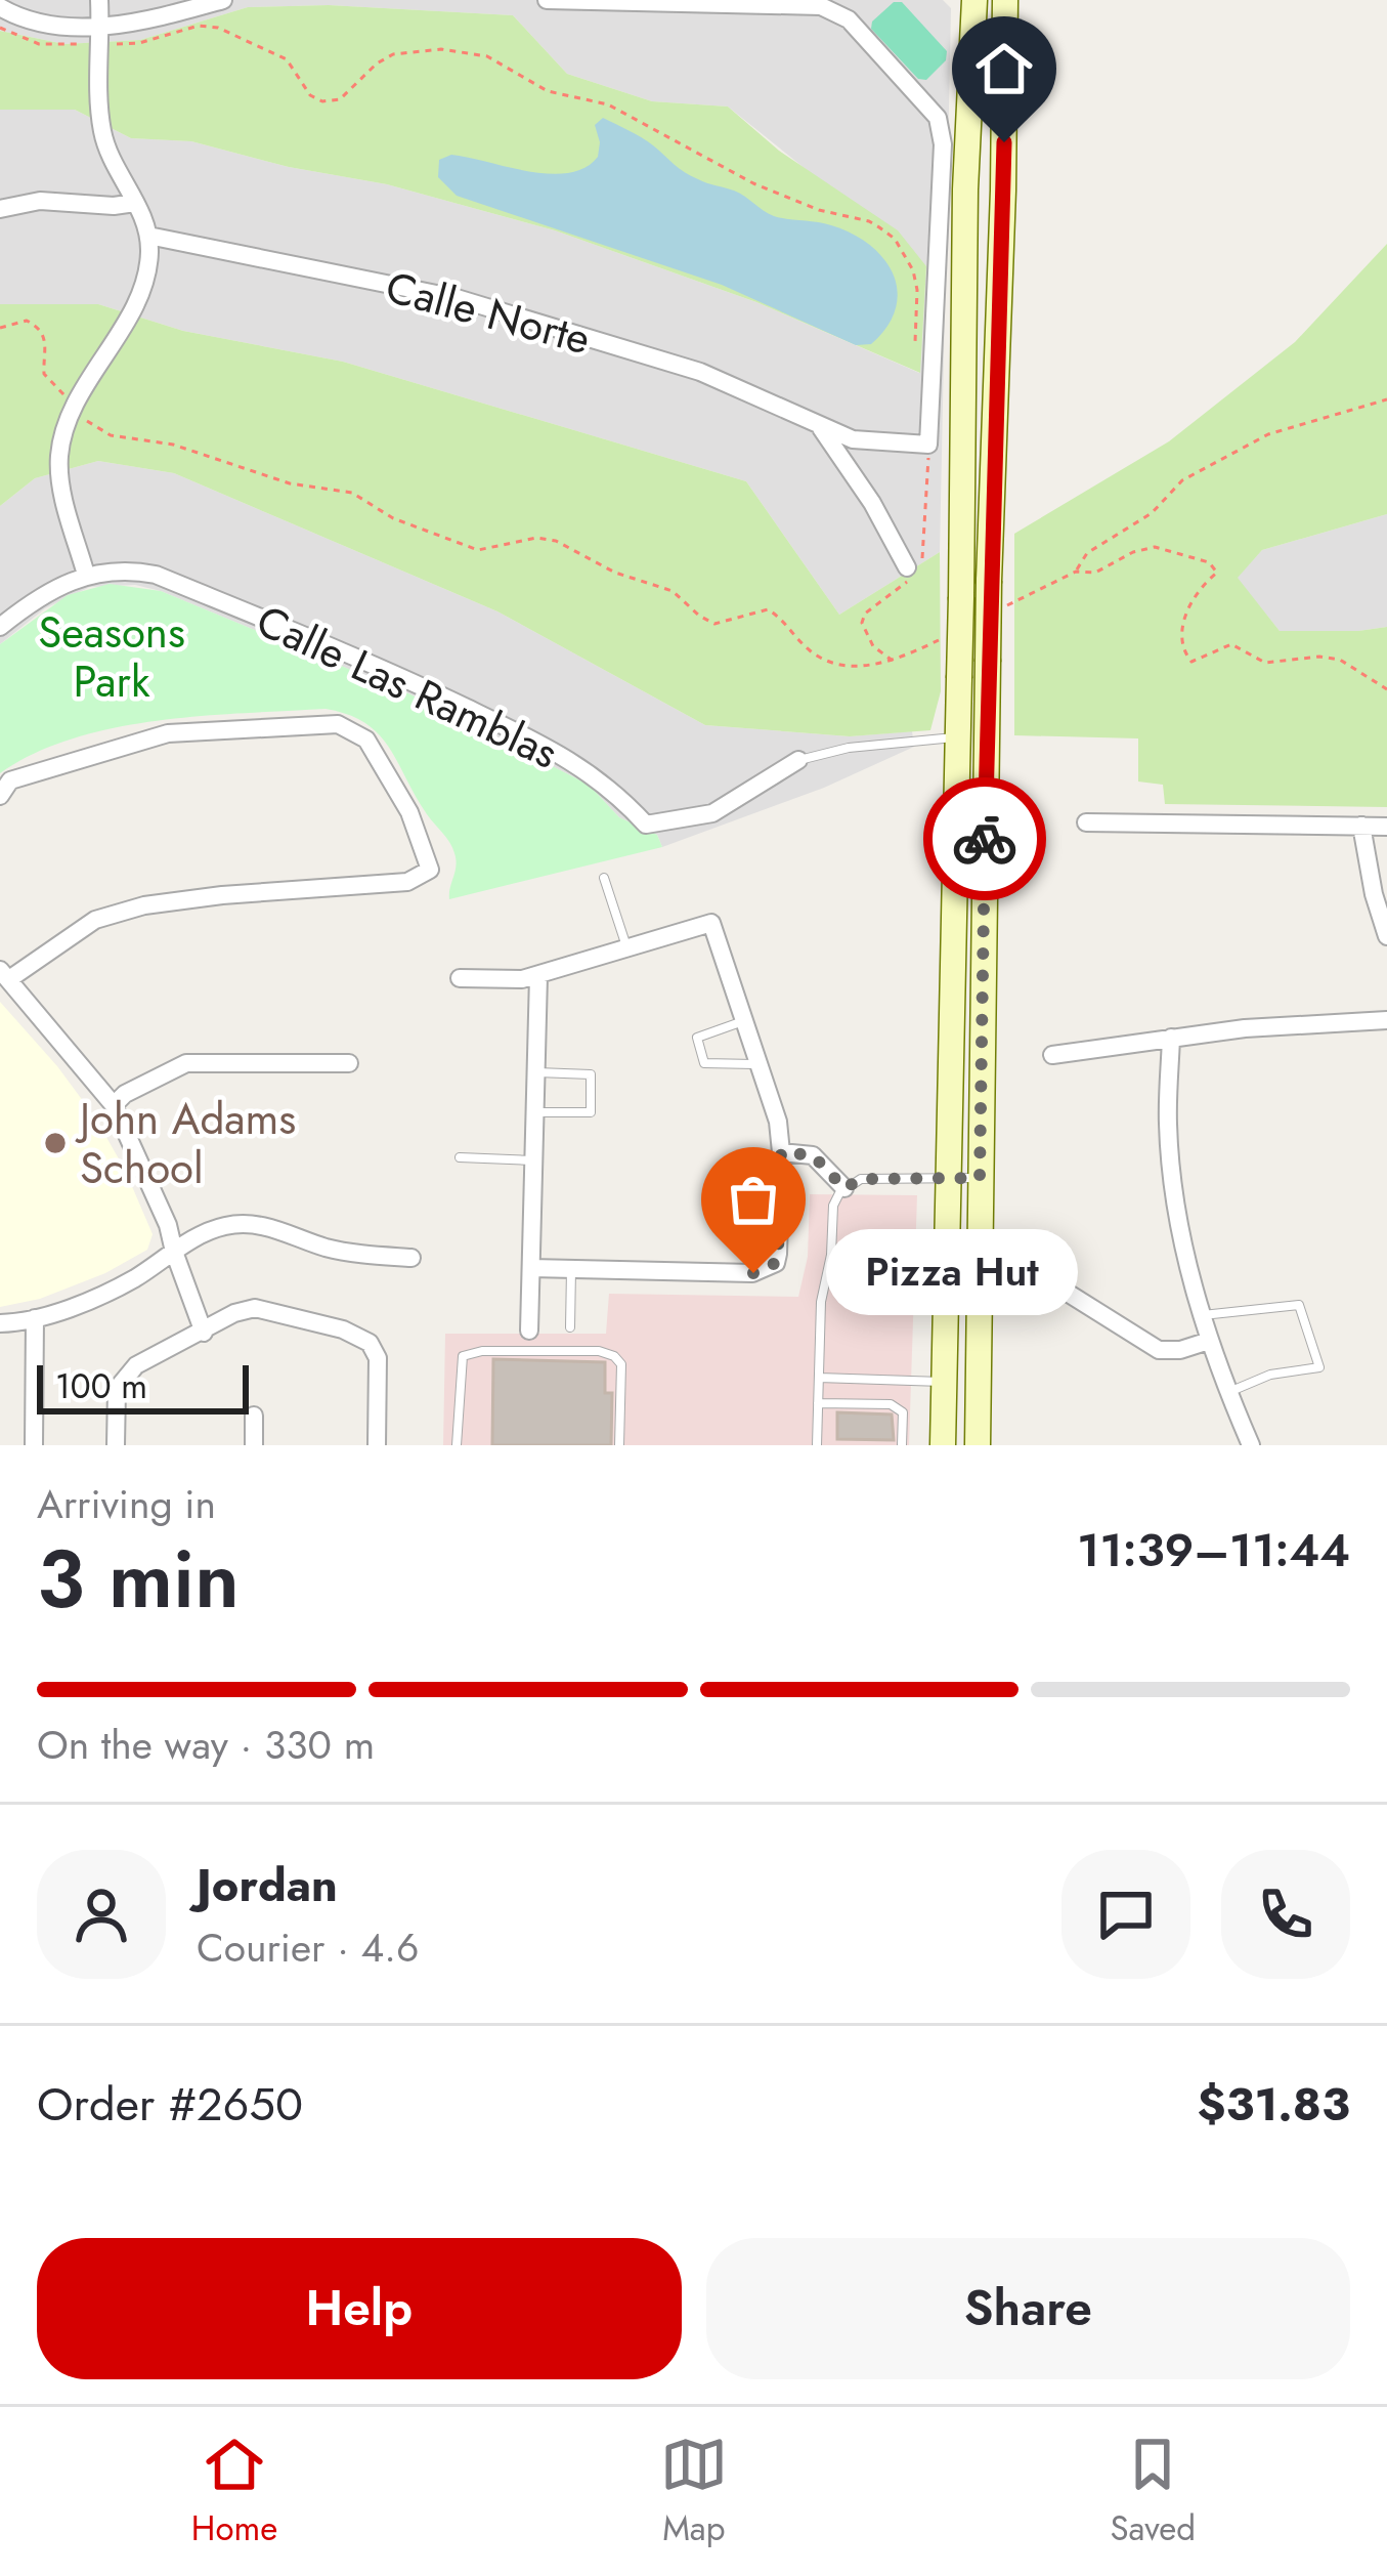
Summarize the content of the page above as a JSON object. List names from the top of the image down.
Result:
{
  "streets": {
    "street": ["Calle Norte", "Calle Las Ramblas"]
  },
  "parks": ["Seasons Park"],
  "places": ["John Adams School", "Pizza Hut"],
  "scale_bar": "100 m",
  "page": {
    "bubble": "Pizza Hut",
    "scale": "100 m",
    "heading": ["3 min", "Arriving in", "11:39–11:44"],
    "panel": [
      "Jordan",
      "Courier · 4.6",
      "Order #2650",
      "$31.83"
    ],
    "bar": "On the way · 330 m",
    "buttons": ["Help", "Share"],
    "tabs": ["Home", "Map", "Saved"]
  }
}
